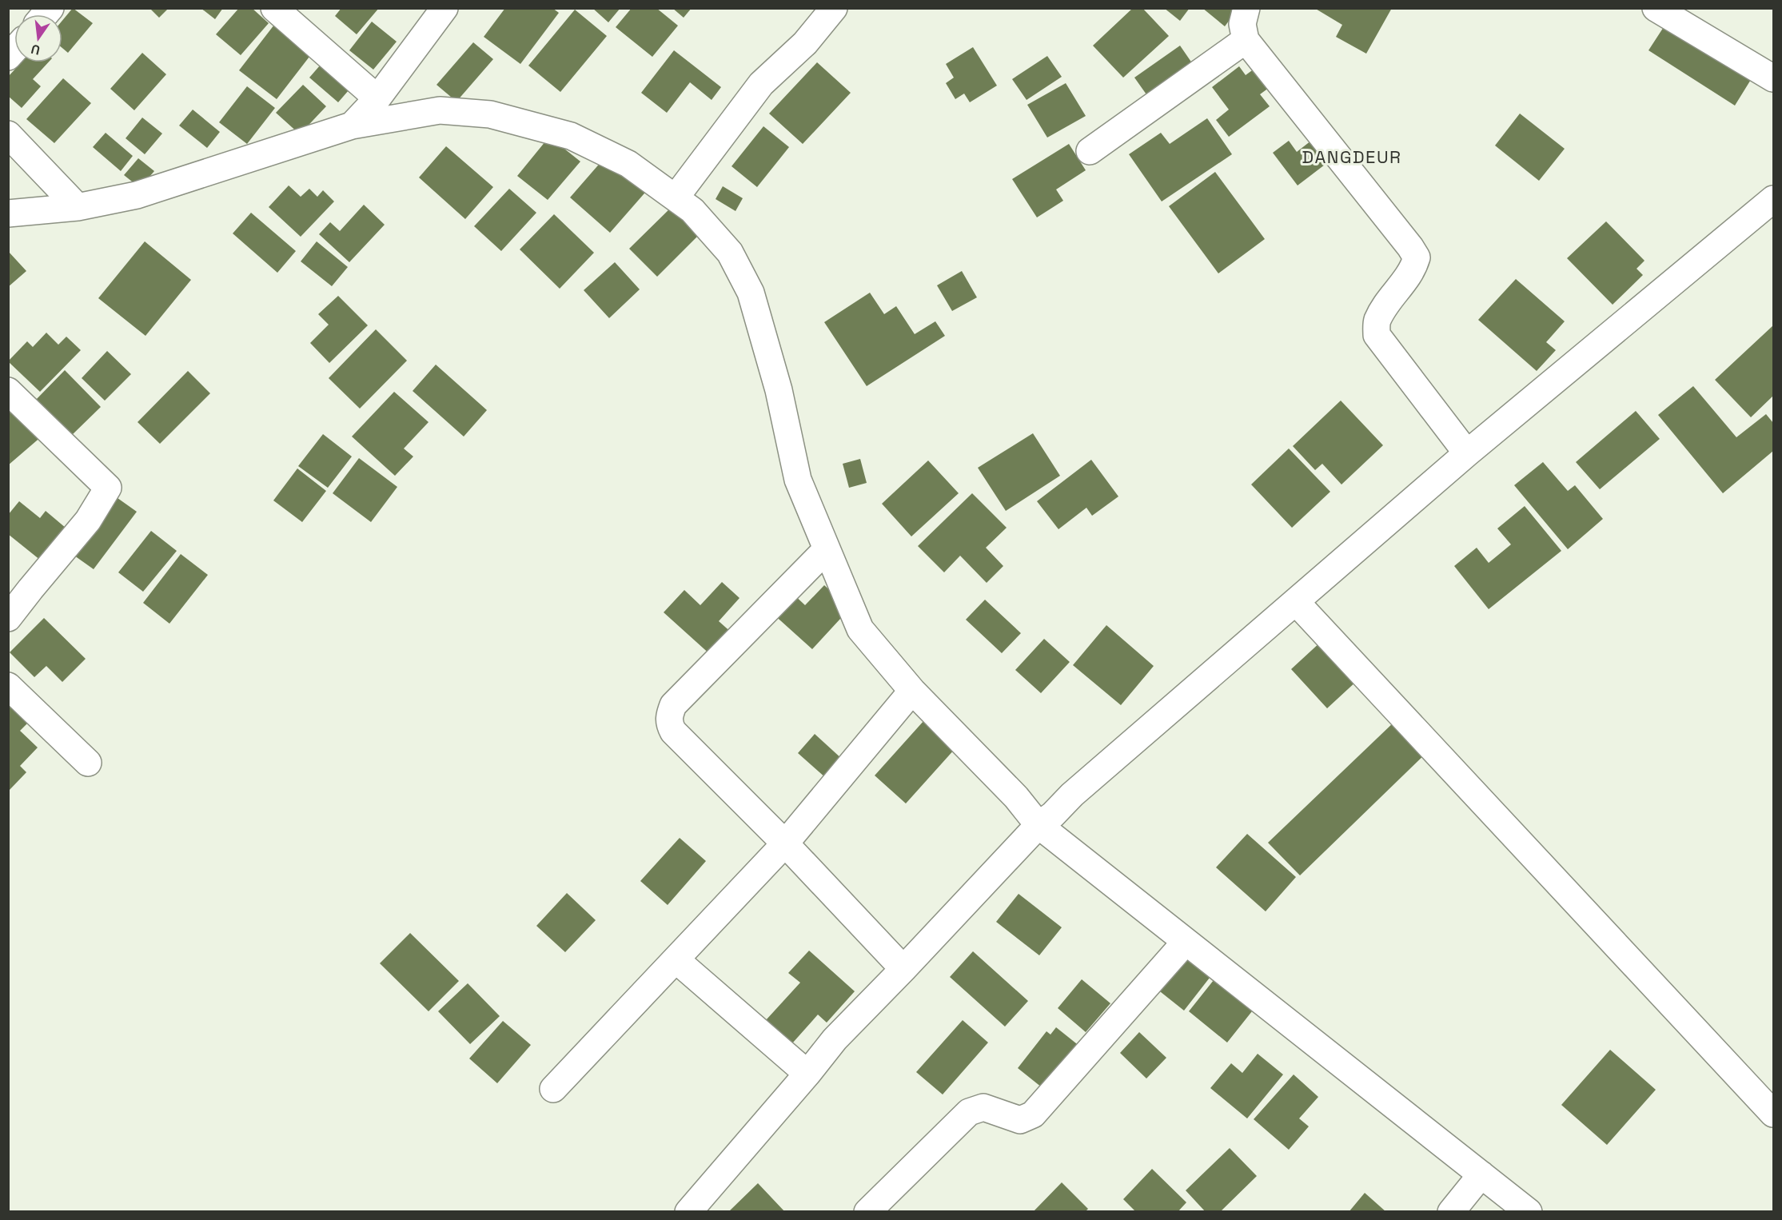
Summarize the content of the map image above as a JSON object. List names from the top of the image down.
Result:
{
  "districts": ["DANGDEUR"],
  "north": "bottom"
}
